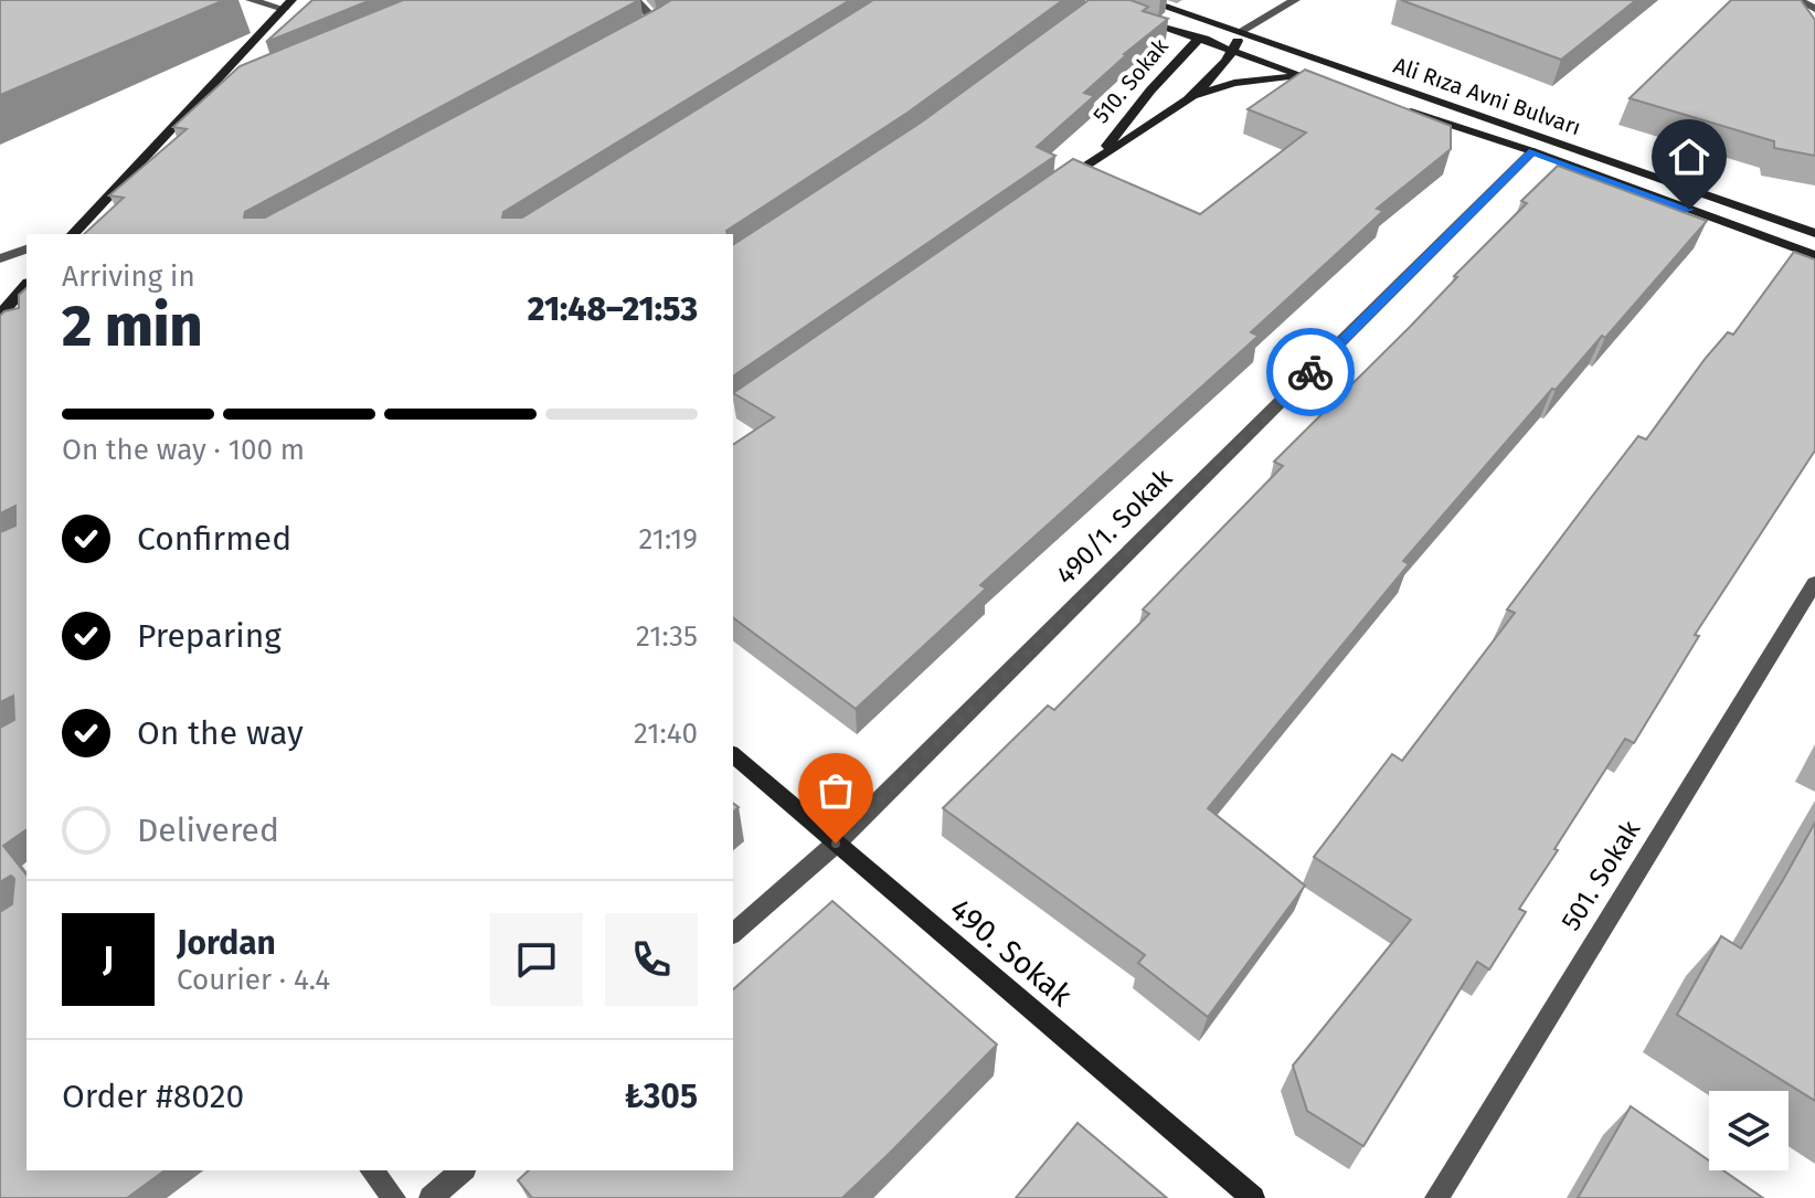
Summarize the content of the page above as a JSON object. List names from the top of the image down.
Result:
{
  "streets": {
    "main road": ["510. Sokak", "Ali Rıza Avni Bulvarı", "490. Sokak"],
    "street": ["490/1. Sokak", "501. Sokak"]
  },
  "crossings": [
    ["Ali Rıza Avni Bulvarı", "490/1. Sokak"],
    ["490/1. Sokak", "490. Sokak"]
  ],
  "page": {
    "heading": ["2 min", "Arriving in", "21:48–21:53"],
    "panel": [
      "Jordan",
      "Courier · 4.4",
      "Order #8020",
      "₺305"
    ],
    "bar": "On the way · 100 m",
    "list": [
      ["Confirmed", "21:19"],
      ["Preparing", "21:35"],
      ["On the way", "21:40"],
      "Delivered"
    ],
    "round": "J"
  }
}
